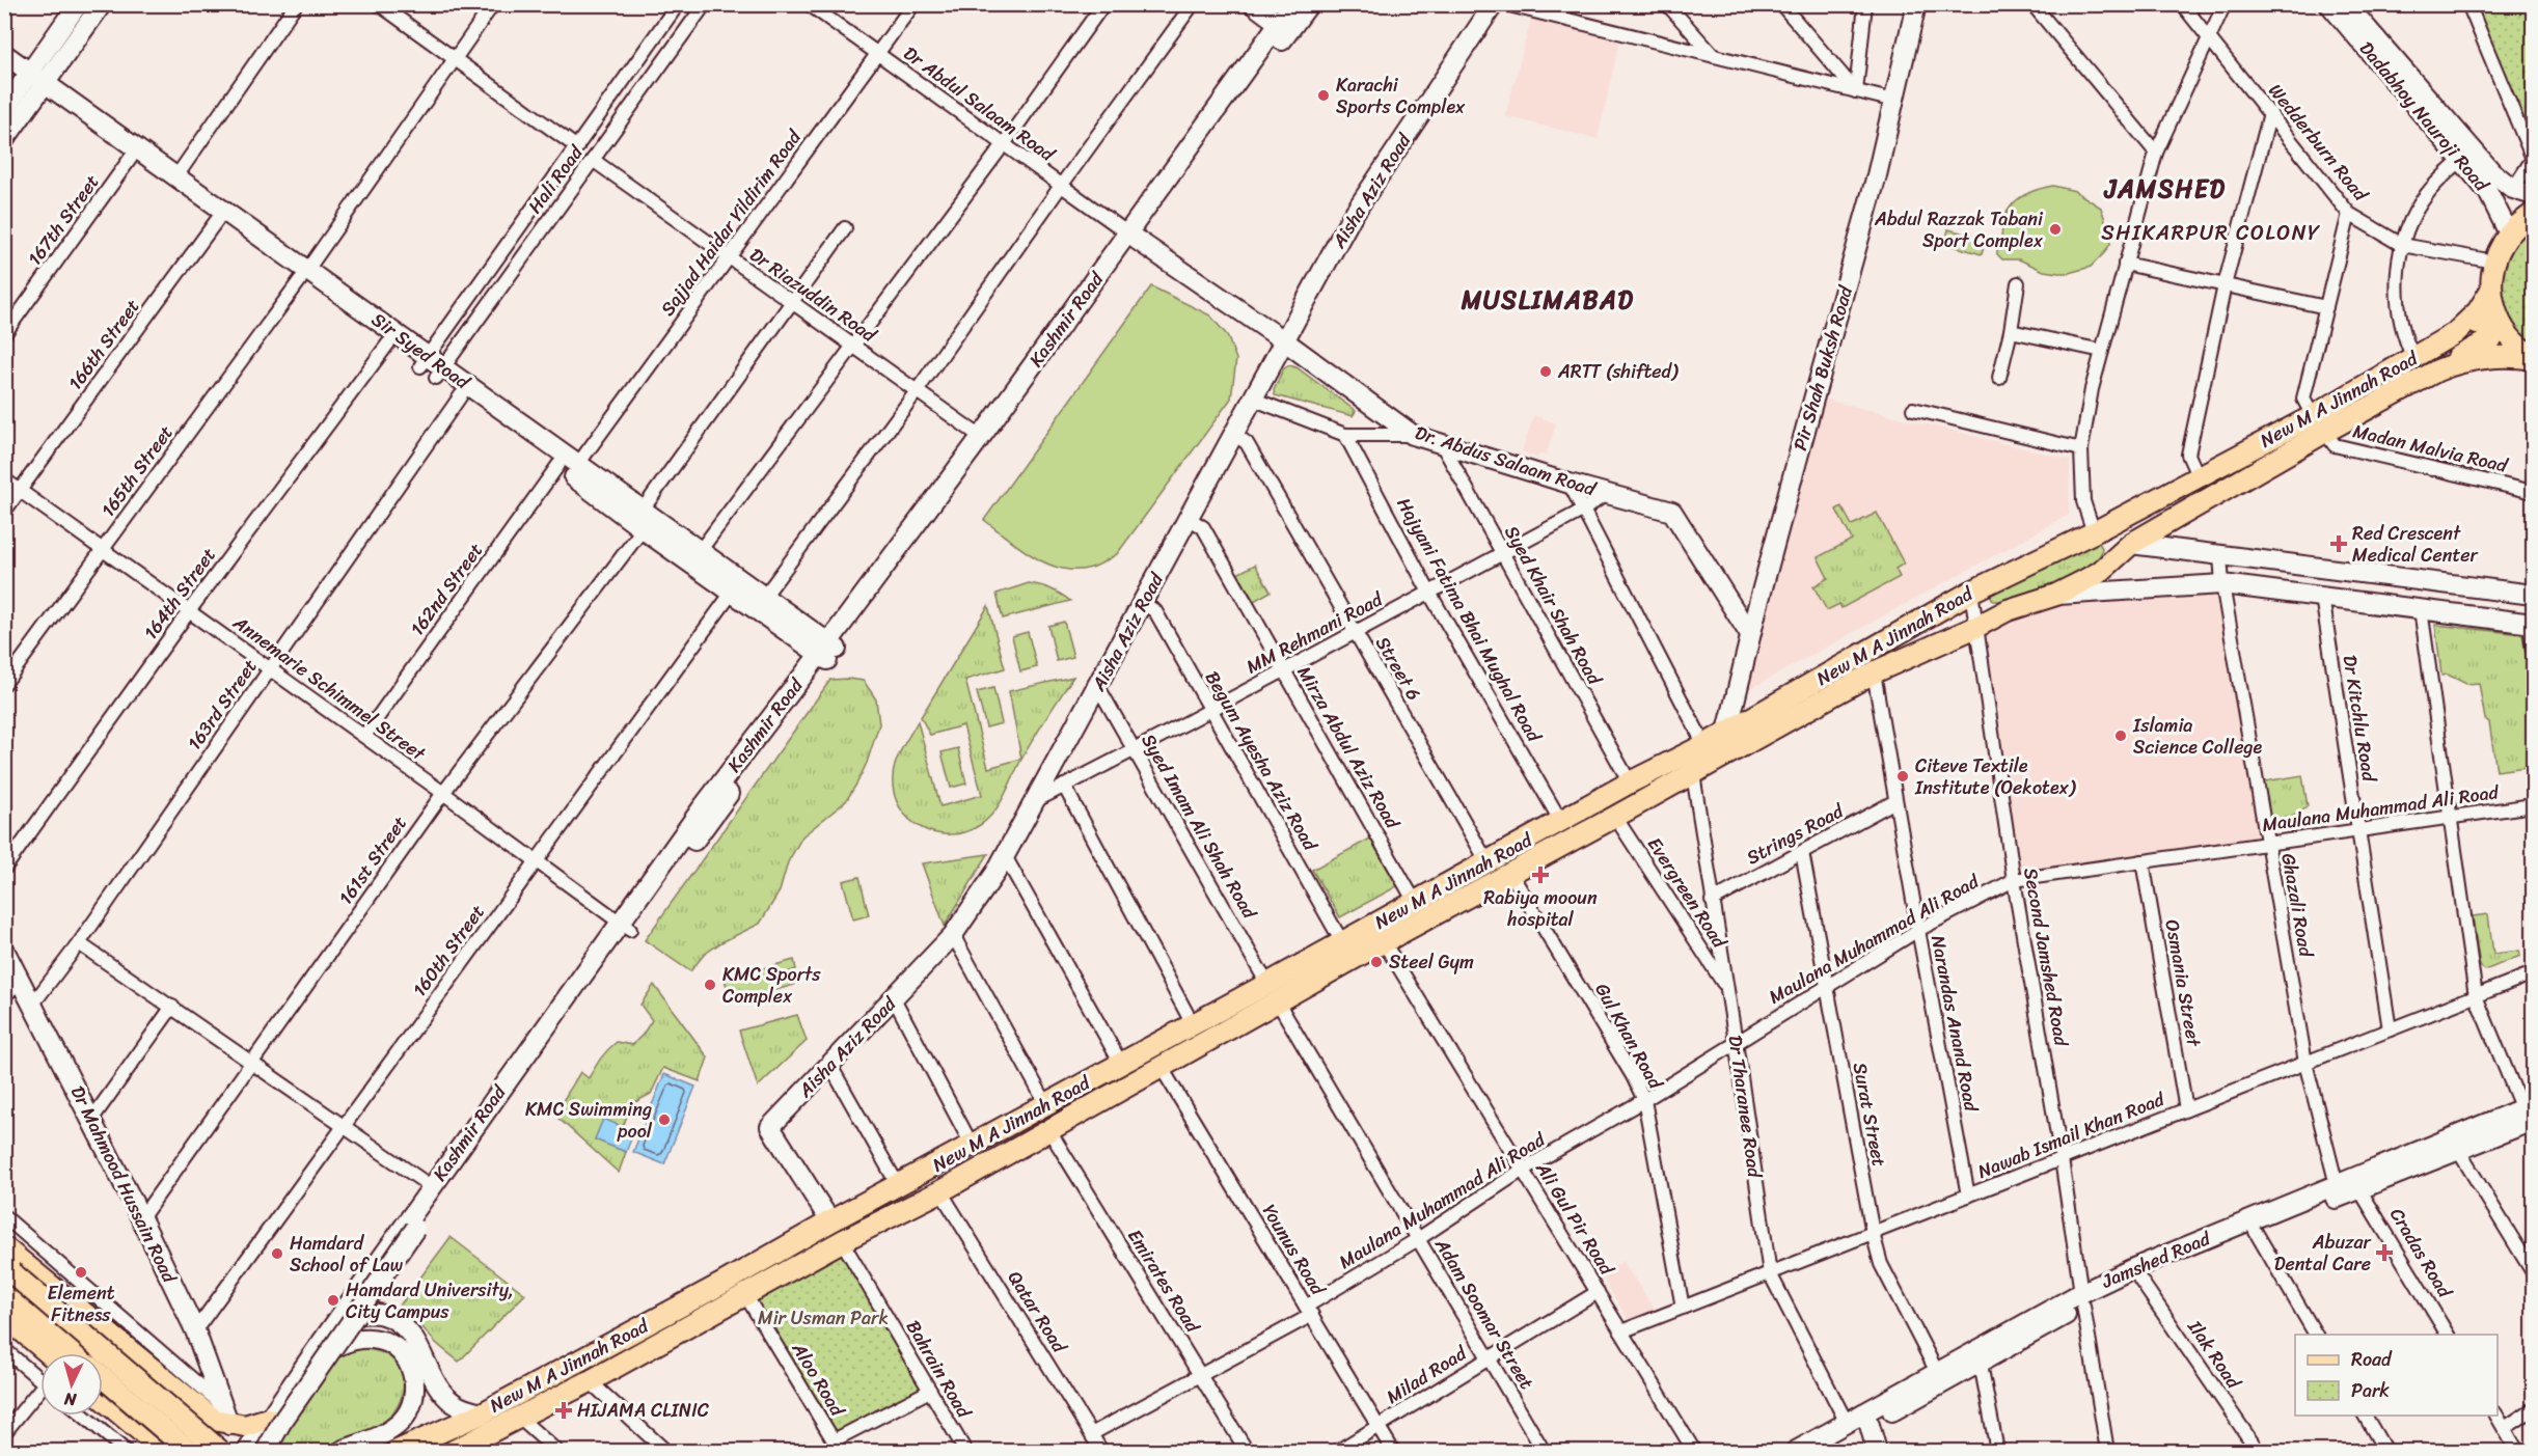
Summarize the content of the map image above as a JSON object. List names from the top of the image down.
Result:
{
  "streets": {
    "main road": [
      "Dadabhoy Nauroji Road",
      "Aisha Aziz Road",
      "Kashmir Road",
      "Sir Syed Road",
      "Pir Shah Buksh Road",
      "New M A Jinnah Road",
      "Dr. Abdus Salaam Road",
      "Dr Mahmood Hussain Road",
      "Jamshed Road"
    ],
    "street": [
      "Dr Abdul Salaam Road",
      "Wedderburn Road",
      "Hali Road",
      "167th Street",
      "Sajjad Haidar Yildirim Road",
      "Dr Riazuddin Road",
      "166th Street",
      "Madan Malvia Road",
      "165th Street",
      "162nd Street",
      "164th Street",
      "Syed Khair Shah Road",
      "Hajyani Fatima Bhai Mughal Road",
      "MM Rehmani Road",
      "Street 6",
      "Annemarie Schimmel Street",
      "163rd Street",
      "Dr Kitchlu Road",
      "Mirza Abdul Aziz Road",
      "Begum Ayesha Aziz Road",
      "Maulana Muhammad Ali Road",
      "Syed Imam Ali Shah Road",
      "Strings Road",
      "161st Street",
      "Evergreen Road",
      "Ghazali Road",
      "160th Street",
      "Second Jamshed Road",
      "Osmania Street",
      "Narandas Anand Road",
      "Gul Khan Road",
      "Dr Tharanee Road",
      "Surat Street",
      "Nawab Ismail Khan Road",
      "Ali Gul Pir Road",
      "Younus Road",
      "Cradas Road",
      "Emirates Road",
      "Qatar Road",
      "Adam Soomar Street",
      "Ilak Road",
      "Bahrain Road",
      "Milad Road",
      "Aloo Road"
    ]
  },
  "crossings": [
    ["Dr Abdul Salaam Road", "Sajjad Haidar Yildirim Road"],
    ["Dr Abdul Salaam Road", "Kashmir Road"],
    ["Dr Abdul Salaam Road", "Dr. Abdus Salaam Road"],
    ["Hali Road", "Dr Riazuddin Road"],
    ["Hali Road", "Sir Syed Road"],
    ["Aisha Aziz Road", "New M A Jinnah Road"],
    ["Aisha Aziz Road", "Dr. Abdus Salaam Road"],
    ["Aisha Aziz Road", "MM Rehmani Road"],
    ["Aisha Aziz Road", "Street 6"],
    ["Aisha Aziz Road", "Mirza Abdul Aziz Road"],
    ["Aisha Aziz Road", "Begum Ayesha Aziz Road"],
    ["Aisha Aziz Road", "Syed Imam Ali Shah Road"],
    ["167th Street", "Sir Syed Road"],
    ["Sajjad Haidar Yildirim Road", "Dr Riazuddin Road"],
    ["Sajjad Haidar Yildirim Road", "Sir Syed Road"],
    ["Dr Riazuddin Road", "Kashmir Road"],
    ["Kashmir Road", "Sir Syed Road"],
    ["Kashmir Road", "Dr. Abdus Salaam Road"],
    ["Kashmir Road", "Annemarie Schimmel Street"],
    ["166th Street", "Sir Syed Road"],
    ["166th Street", "Annemarie Schimmel Street"],
    ["Sir Syed Road", "165th Street"],
    ["Sir Syed Road", "162nd Street"],
    ["Sir Syed Road", "164th Street"],
    ["Sir Syed Road", "163rd Street"],
    ["Sir Syed Road", "161st Street"],
    ["Sir Syed Road", "160th Street"],
    ["Pir Shah Buksh Road", "New M A Jinnah Road"],
    ["Pir Shah Buksh Road", "Dr. Abdus Salaam Road"],
    ["New M A Jinnah Road", "Madan Malvia Road"],
    ["New M A Jinnah Road", "Syed Khair Shah Road"],
    ["New M A Jinnah Road", "Hajyani Fatima Bhai Mughal Road"],
    ["New M A Jinnah Road", "Street 6"],
    ["New M A Jinnah Road", "Mirza Abdul Aziz Road"],
    ["New M A Jinnah Road", "Begum Ayesha Aziz Road"],
    ["New M A Jinnah Road", "Syed Imam Ali Shah Road"],
    ["New M A Jinnah Road", "Evergreen Road"],
    ["New M A Jinnah Road", "Second Jamshed Road"],
    ["New M A Jinnah Road", "Narandas Anand Road"],
    ["New M A Jinnah Road", "Gul Khan Road"],
    ["New M A Jinnah Road", "Dr Tharanee Road"],
    ["New M A Jinnah Road", "Ali Gul Pir Road"],
    ["New M A Jinnah Road", "Younus Road"],
    ["New M A Jinnah Road", "Emirates Road"],
    ["New M A Jinnah Road", "Qatar Road"],
    ["New M A Jinnah Road", "Adam Soomar Street"],
    ["New M A Jinnah Road", "Bahrain Road"],
    ["New M A Jinnah Road", "Aloo Road"],
    ["Dr. Abdus Salaam Road", "Syed Khair Shah Road"],
    ["Dr. Abdus Salaam Road", "MM Rehmani Road"],
    ["165th Street", "Annemarie Schimmel Street"],
    ["162nd Street", "Annemarie Schimmel Street"],
    ["164th Street", "Annemarie Schimmel Street"],
    ["Syed Khair Shah Road", "MM Rehmani Road"],
    ["Hajyani Fatima Bhai Mughal Road", "MM Rehmani Road"],
    ["MM Rehmani Road", "Street 6"],
    ["MM Rehmani Road", "Mirza Abdul Aziz Road"],
    ["MM Rehmani Road", "Begum Ayesha Aziz Road"],
    ["MM Rehmani Road", "Syed Imam Ali Shah Road"],
    ["Annemarie Schimmel Street", "163rd Street"],
    ["Annemarie Schimmel Street", "161st Street"],
    ["Annemarie Schimmel Street", "160th Street"],
    ["163rd Street", "Dr Mahmood Hussain Road"],
    ["Dr Kitchlu Road", "Maulana Muhammad Ali Road"],
    ["Dr Kitchlu Road", "Nawab Ismail Khan Road"],
    ["Maulana Muhammad Ali Road", "Ghazali Road"],
    ["Maulana Muhammad Ali Road", "Second Jamshed Road"],
    ["Maulana Muhammad Ali Road", "Osmania Street"],
    ["Maulana Muhammad Ali Road", "Narandas Anand Road"],
    ["Maulana Muhammad Ali Road", "Gul Khan Road"],
    ["Maulana Muhammad Ali Road", "Dr Tharanee Road"],
    ["Maulana Muhammad Ali Road", "Surat Street"],
    ["Maulana Muhammad Ali Road", "Ali Gul Pir Road"],
    ["Maulana Muhammad Ali Road", "Younus Road"],
    ["Maulana Muhammad Ali Road", "Emirates Road"],
    ["Maulana Muhammad Ali Road", "Qatar Road"],
    ["Maulana Muhammad Ali Road", "Adam Soomar Street"],
    ["Strings Road", "Narandas Anand Road"],
    ["Strings Road", "Dr Tharanee Road"],
    ["Strings Road", "Surat Street"],
    ["161st Street", "Dr Mahmood Hussain Road"],
    ["Evergreen Road", "Dr Tharanee Road"],
    ["Ghazali Road", "Nawab Ismail Khan Road"],
    ["Ghazali Road", "Jamshed Road"],
    ["160th Street", "Dr Mahmood Hussain Road"],
    ["Second Jamshed Road", "Nawab Ismail Khan Road"],
    ["Second Jamshed Road", "Jamshed Road"],
    ["Osmania Street", "Nawab Ismail Khan Road"],
    ["Narandas Anand Road", "Nawab Ismail Khan Road"],
    ["Gul Khan Road", "Nawab Ismail Khan Road"],
    ["Dr Tharanee Road", "Nawab Ismail Khan Road"],
    ["Dr Tharanee Road", "Jamshed Road"],
    ["Surat Street", "Nawab Ismail Khan Road"],
    ["Surat Street", "Jamshed Road"],
    ["Nawab Ismail Khan Road", "Ali Gul Pir Road"],
    ["Ali Gul Pir Road", "Milad Road"],
    ["Younus Road", "Milad Road"],
    ["Cradas Road", "Jamshed Road"],
    ["Jamshed Road", "Ilak Road"],
    ["Adam Soomar Street", "Milad Road"]
  ],
  "districts": ["JAMSHED", "SHIKARPUR COLONY", "MUSLIMABAD"],
  "parks": ["Mir Usman Park"],
  "places": {
    "other": [
      "Karachi Sports Complex",
      "Abdul Razzak Tabani Sport Complex",
      "ARTT (shifted)",
      "Islamia Science College",
      "Citeve Textile Institute (Oekotex)",
      "Steel Gym",
      "KMC Sports Complex",
      "KMC Swimming pool",
      "Hamdard School of Law",
      "Element Fitness",
      "Hamdard University, City Campus"
    ],
    "health": [
      "Red Crescent Medical Center",
      "Rabiya mooun hospital",
      "Abuzar Dental Care",
      "HIJAMA CLINIC"
    ]
  },
  "legend": ["Road", "Park"],
  "north": "bottom"
}
